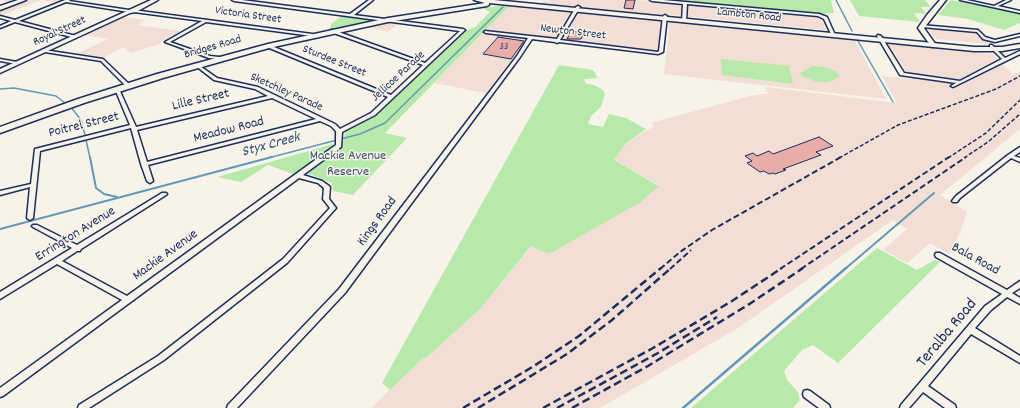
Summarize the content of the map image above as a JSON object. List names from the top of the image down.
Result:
{
  "streets": {
    "main road": ["Lambton Road", "Royal Street", "Bridges Road"],
    "street": [
      "Victoria Street",
      "Newton Street",
      "Sturdee Street",
      "Jellicoe Parade",
      "Sketchley Parade",
      "Lille Street",
      "Poitrel Street",
      "Meadow Road",
      "Kings Road",
      "Errington Avenue",
      "Mackie Avenue",
      "Bala Road",
      "Teralba Road"
    ]
  },
  "crossings": [
    ["Victoria Street", "Royal Street"],
    ["Victoria Street", "Bridges Road"],
    ["Lambton Road", "Newton Street"],
    ["Lambton Road", "Bridges Road"],
    ["Newton Street", "Kings Road"],
    ["Bridges Road", "Sturdee Street"],
    ["Bridges Road", "Jellicoe Parade"],
    ["Bridges Road", "Sketchley Parade"],
    ["Sturdee Street", "Jellicoe Parade"],
    ["Jellicoe Parade", "Sketchley Parade"],
    ["Jellicoe Parade", "Mackie Avenue"],
    ["Sketchley Parade", "Lille Street"],
    ["Sketchley Parade", "Meadow Road"],
    ["Sketchley Parade", "Mackie Avenue"],
    ["Lille Street", "Poitrel Street"],
    ["Bala Road", "Teralba Road"]
  ],
  "water": ["Styx Creek"],
  "parks": ["Mackie Avenue Reserve"],
  "house_numbers": ["33"]
}
